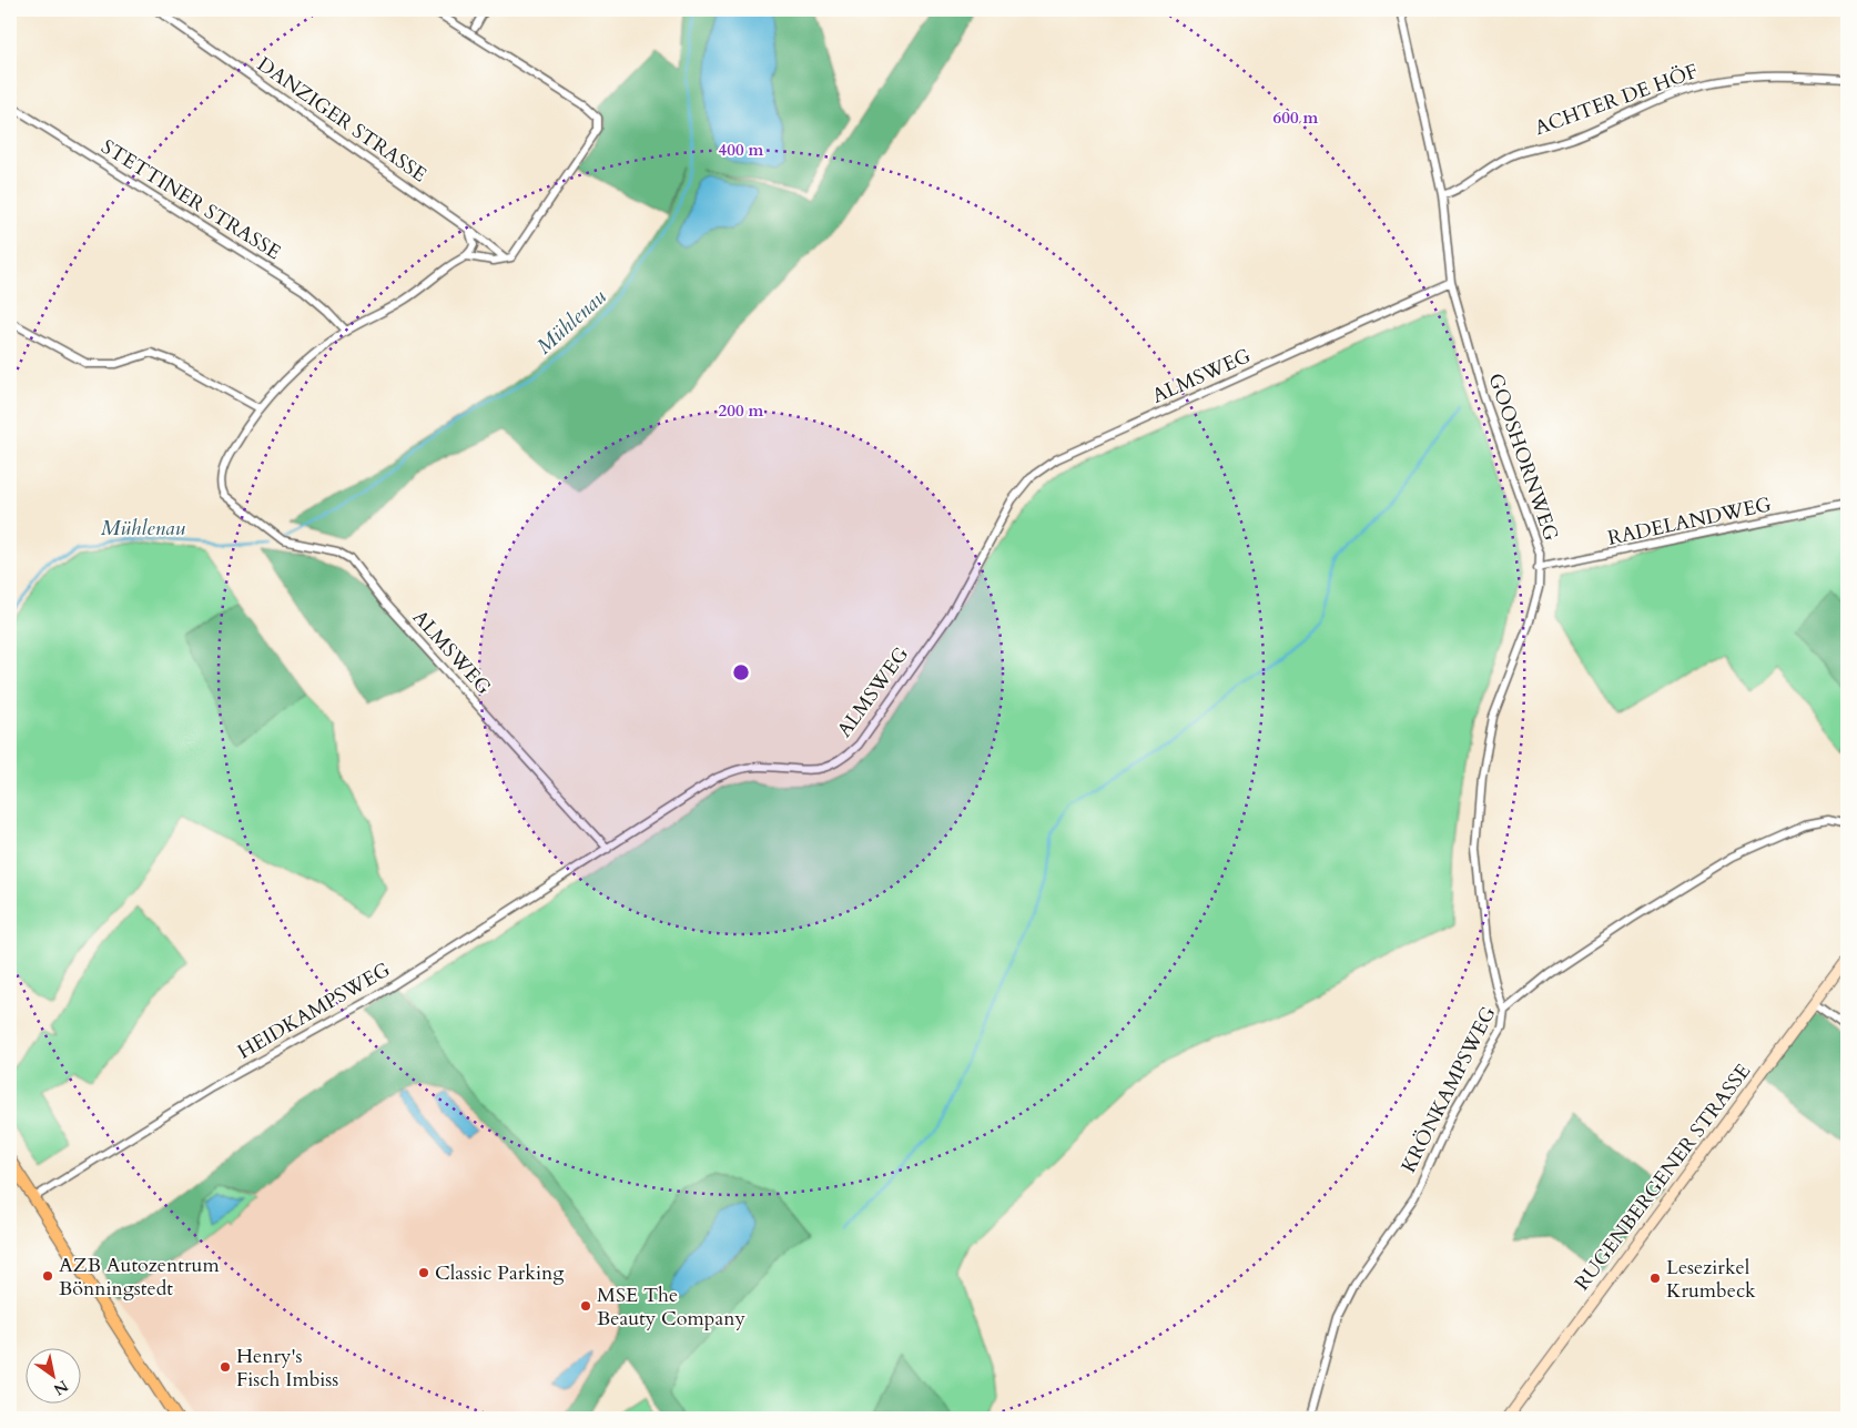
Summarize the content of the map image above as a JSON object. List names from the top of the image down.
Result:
{
  "streets": {
    "main road": ["RUGENBERGENER STRASSE"],
    "street": [
      "ACHTER DE HÖF",
      "DANZIGER STRASSE",
      "STETTINER STRASSE",
      "ALMSWEG",
      "GOOSHORNWEG",
      "RADELANDWEG",
      "HEIDKAMPSWEG",
      "KRÖNKAMPSWEG"
    ]
  },
  "crossings": [
    ["ACHTER DE HÖF", "GOOSHORNWEG"],
    ["ALMSWEG", "GOOSHORNWEG"],
    ["ALMSWEG", "HEIDKAMPSWEG"],
    ["GOOSHORNWEG", "RADELANDWEG"],
    ["GOOSHORNWEG", "KRÖNKAMPSWEG"]
  ],
  "water": ["Mühlenau"],
  "places": [
    "Classic Parking",
    "AZB Autozentrum Bönningstedt",
    "Lesezirkel Krumbeck",
    "MSE The Beauty Company",
    "Henry's Fisch Imbiss"
  ],
  "north": "bottom right",
  "rings": ["600 m", "400 m", "200 m"]
}
